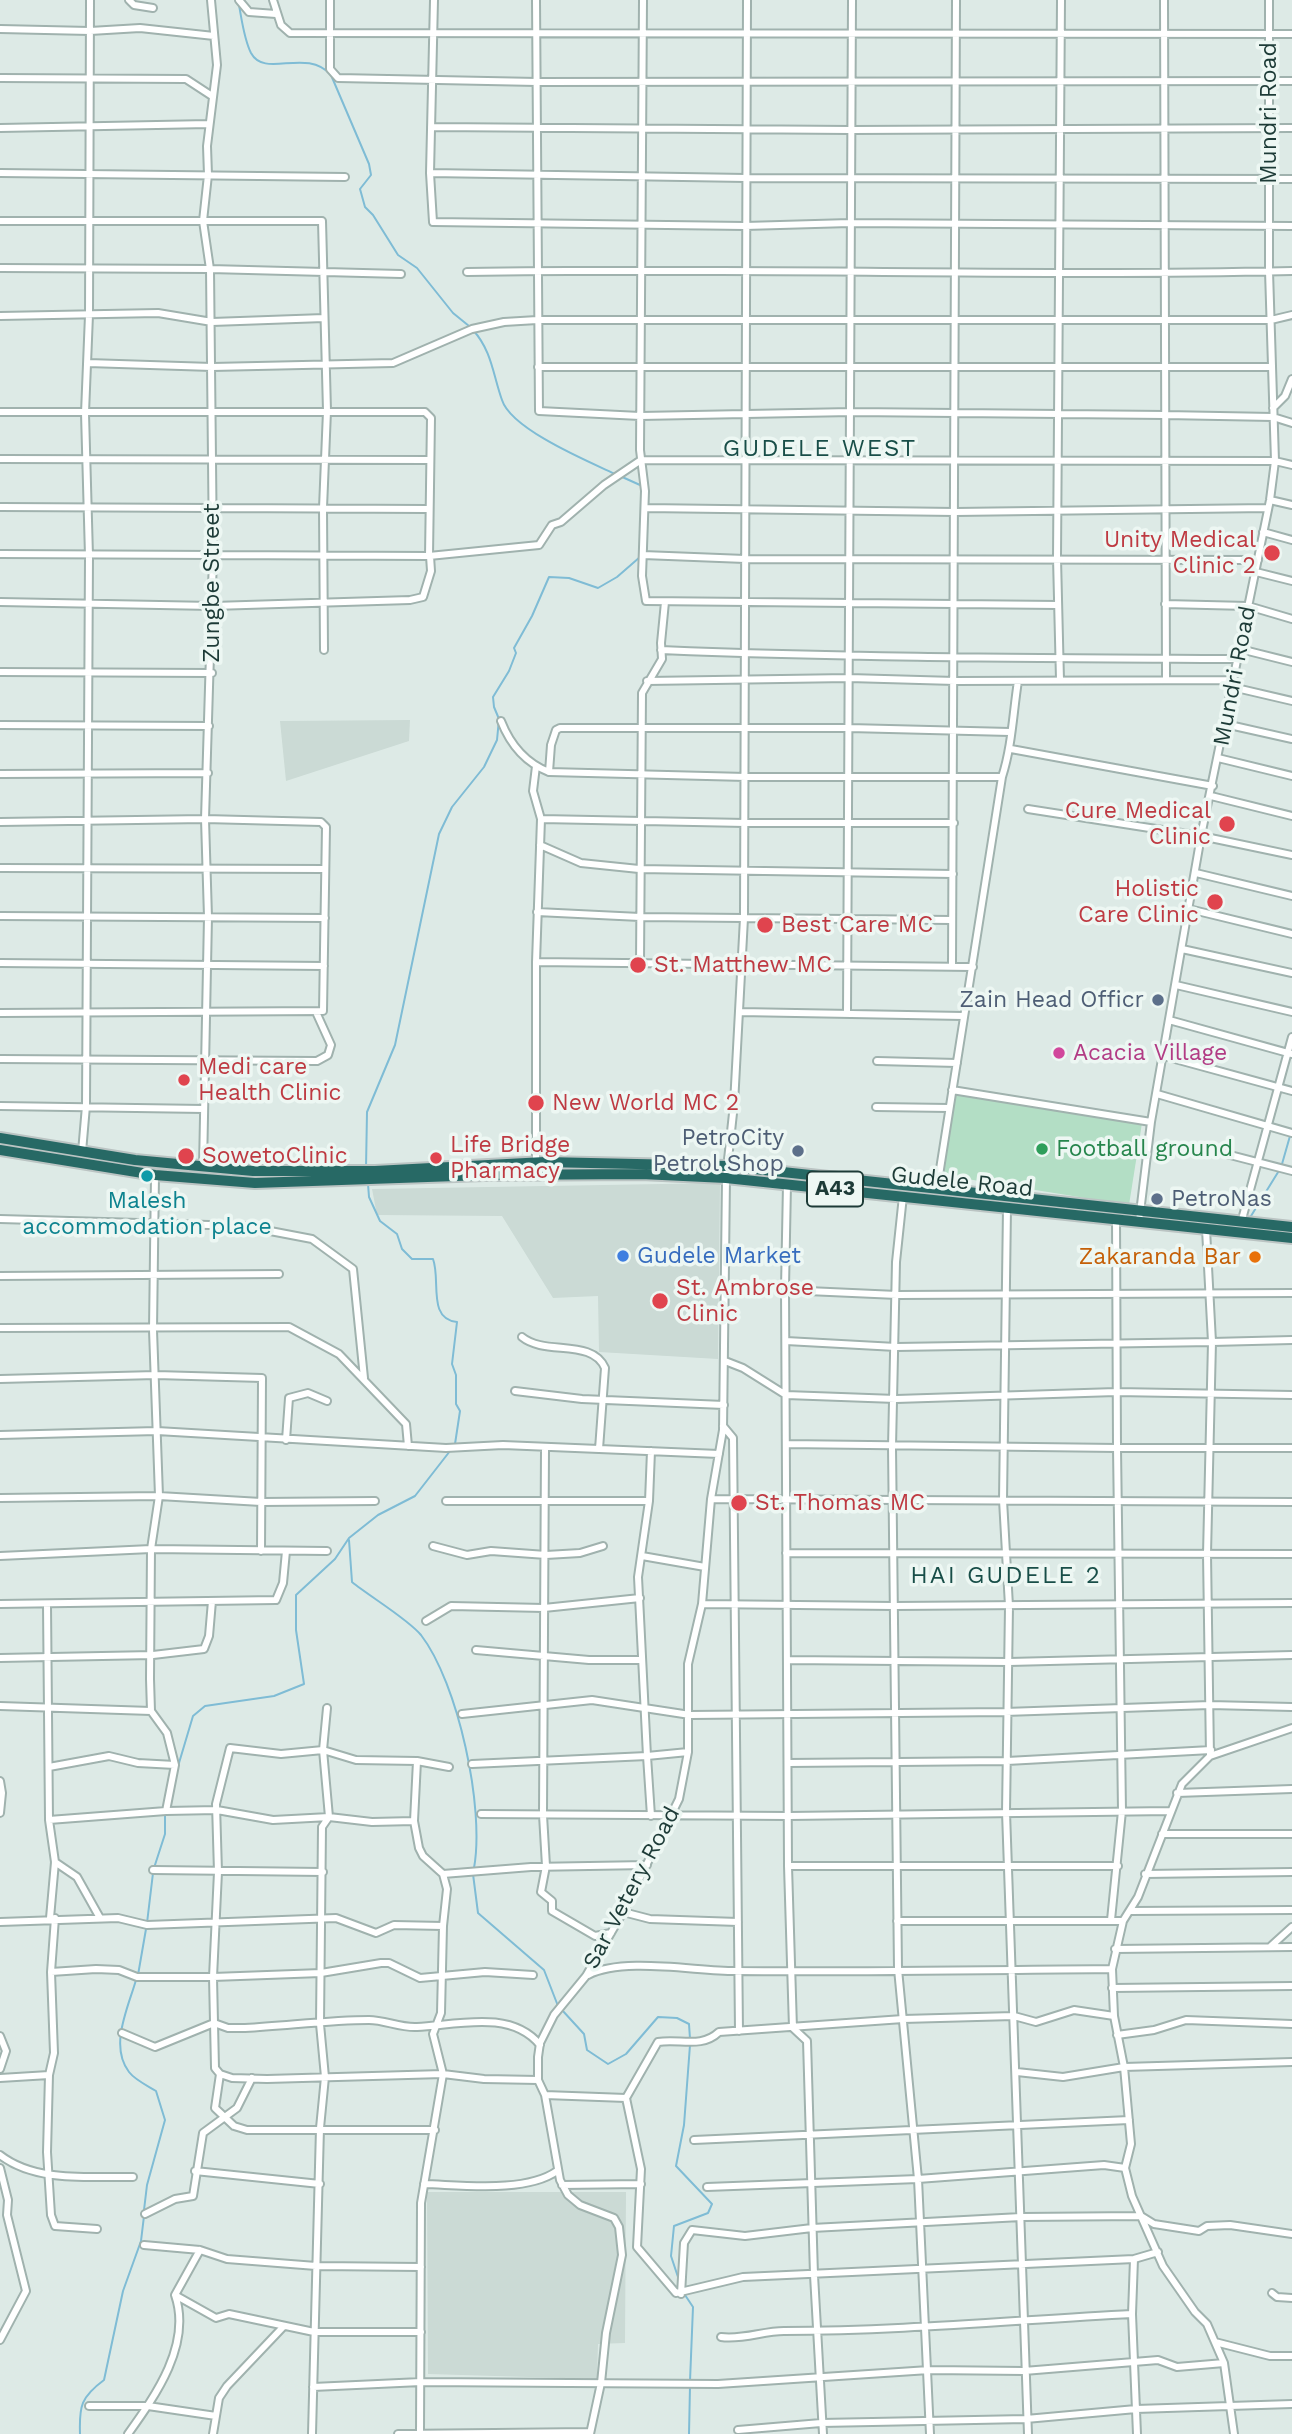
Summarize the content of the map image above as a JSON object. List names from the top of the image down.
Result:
{
  "streets": {
    "highway": ["Gudele Road", "A43"],
    "street": ["Mundri Road", "Zungbe Street", "Sar Vetery Road"]
  },
  "crossings": [
    ["Mundri Road", "Gudele Road"],
    ["Zungbe Street", "A43"],
    ["Gudele Road", "A43"],
    ["Gudele Road", "Sar Vetery Road"]
  ],
  "districts": ["GUDELE WEST", "HAI GUDELE 2"],
  "places": [
    "Unity Medical Clinic 2",
    "Cure Medical Clinic",
    "Holistic Care Clinic",
    "Best Care MC",
    "St. Matthew MC",
    "Zain Head Officr",
    "Acacia Village",
    "Medi care Health Clinic",
    "New World MC 2",
    "Football ground",
    "PetroCity Petrol Shop",
    "SowetoClinic",
    "Life Bridge Pharmacy",
    "Malesh accommodation place",
    "PetroNas",
    "Gudele Market",
    "Zakaranda Bar",
    "St. Ambrose Clinic",
    "St. Thomas MC"
  ]
}
